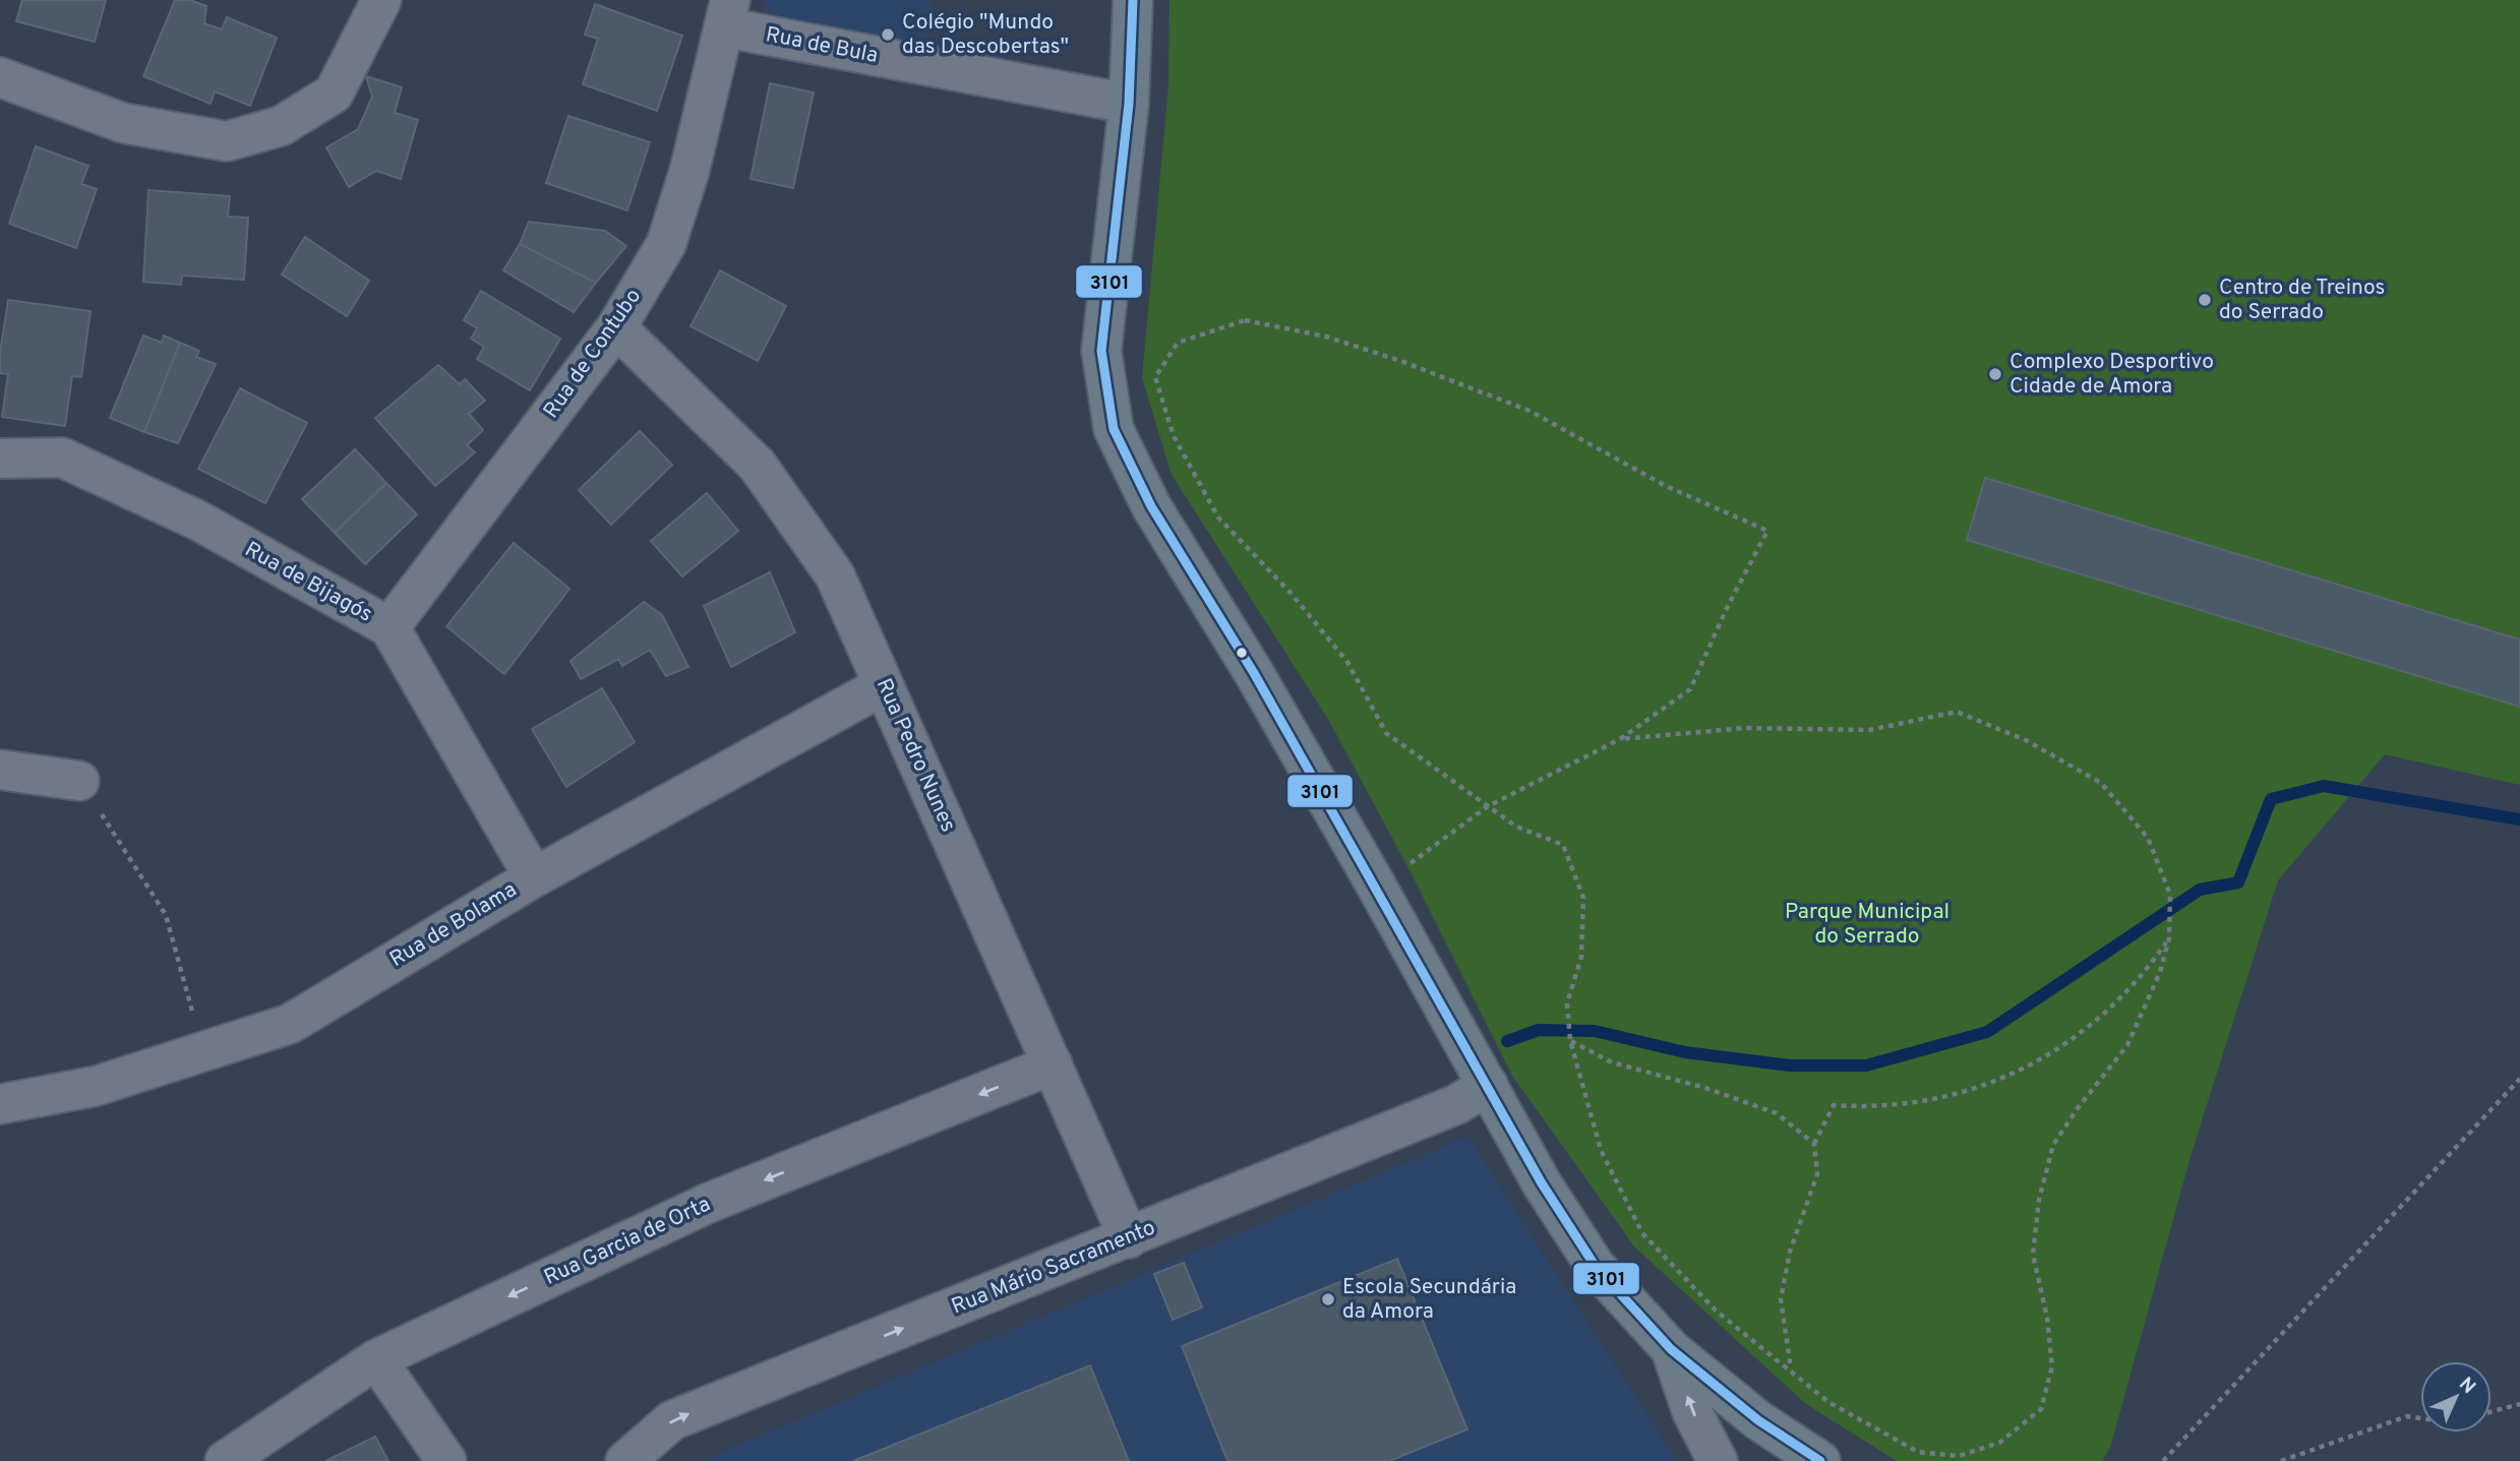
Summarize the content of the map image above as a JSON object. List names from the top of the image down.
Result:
{
  "streets": {
    "street": [
      "Rua de Bula",
      "Rua de Contubo",
      "Rua de Bijagós",
      "Rua Pedro Nunes",
      "Rua de Bolama",
      "Rua Garcia de Orta",
      "Rua Mário Sacramento"
    ]
  },
  "crossings": [
    ["Rua de Bula", "Rua de Contubo"],
    ["Rua de Contubo", "Rua de Bijagós"],
    ["Rua de Contubo", "Rua Pedro Nunes"],
    ["Rua de Bijagós", "Rua de Bolama"],
    ["Rua Pedro Nunes", "Rua de Bolama"],
    ["Rua Pedro Nunes", "Rua Garcia de Orta"],
    ["Rua Pedro Nunes", "Rua Mário Sacramento"]
  ],
  "one_way": ["Rua Garcia de Orta", "Rua Mário Sacramento"],
  "parks": ["Parque Municipal do Serrado"],
  "places": [
    "Colégio \"Mundo das Descobertas\"",
    "Centro de Treinos do Serrado",
    "Complexo Desportivo Cidade de Amora",
    "Escola Secundária da Amora"
  ],
  "lines": ["transit line 3101"],
  "north": "top right"
}
